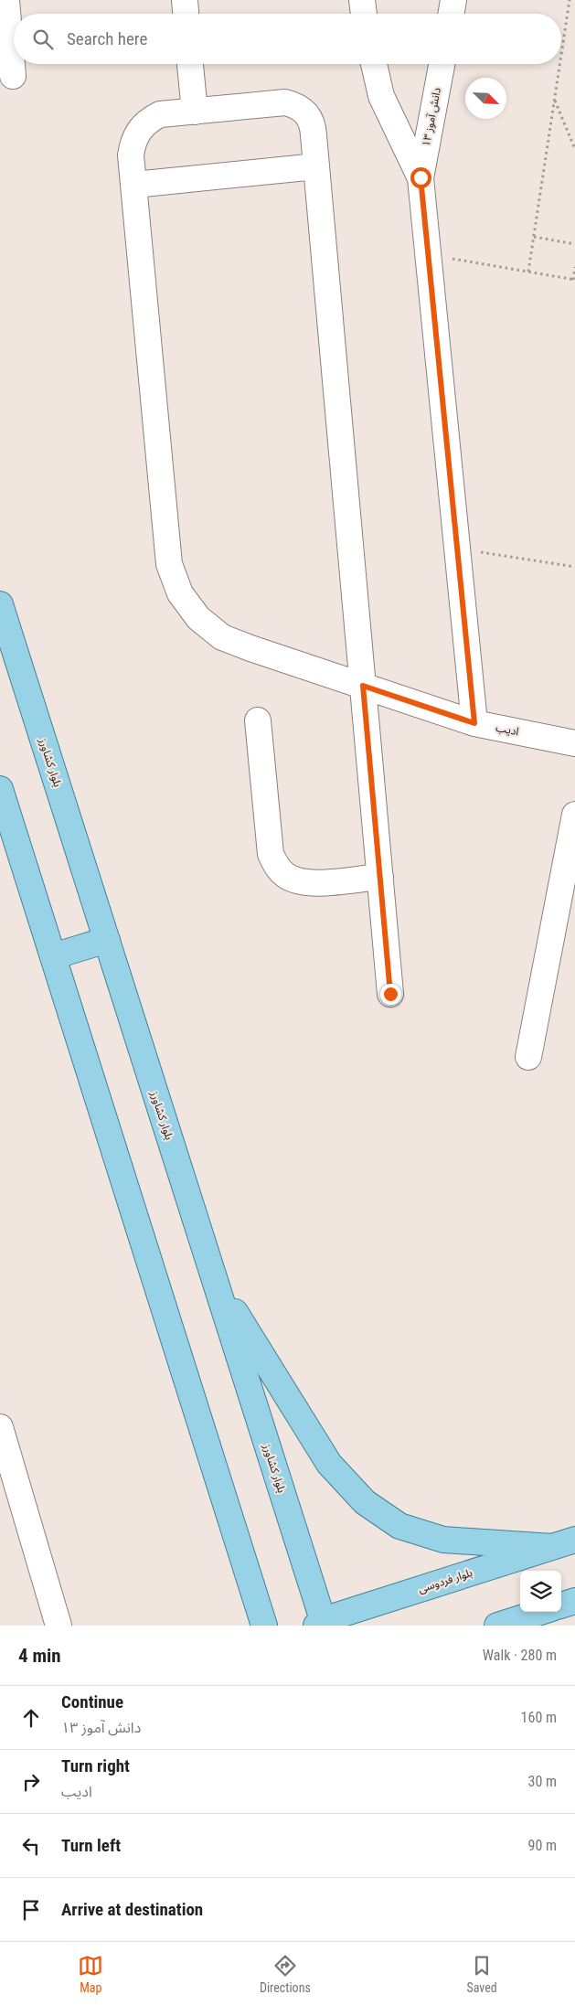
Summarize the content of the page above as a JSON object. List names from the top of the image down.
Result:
{
  "streets": {
    "main road": ["بلوار کشاورز", "بلوار فردوسی"],
    "street": ["دانش آموز ۱۳", "ادیب"]
  },
  "crossings": [
    ["دانش آموز ۱۳", "ادیب"],
    ["بلوار کشاورز", "بلوار فردوسی"]
  ],
  "north": "bottom right",
  "page": {
    "search": "Search here",
    "heading": ["4 min", "Walk · 280 m"],
    "list": [
      ["Continue", "دانش آموز ۱۳", "160 m"],
      ["Turn right", "ادیب", "30 m"],
      ["Turn left", "90 m"],
      "Arrive at destination"
    ],
    "nav": ["Map", "Directions", "Saved"]
  }
}
